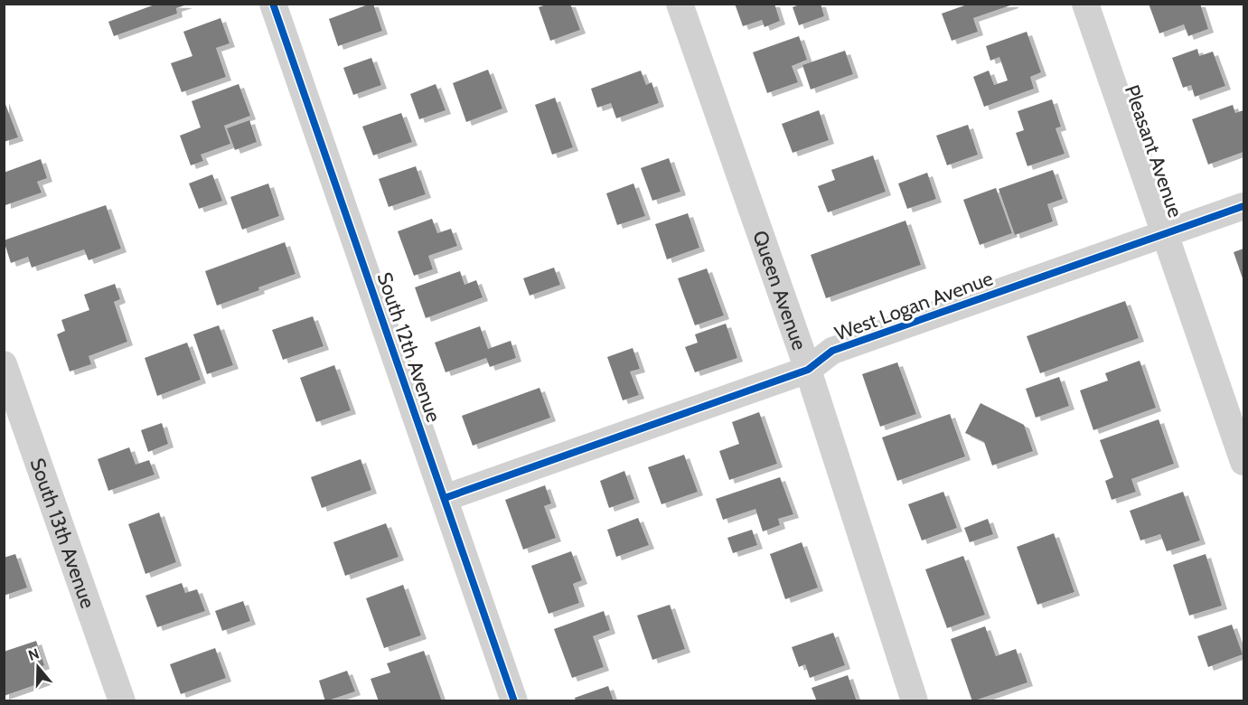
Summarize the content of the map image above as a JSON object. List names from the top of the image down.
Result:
{
  "streets": {
    "street": [
      "Pleasant Avenue",
      "Queen Avenue",
      "West Logan Avenue",
      "South 12th Avenue",
      "South 13th Avenue"
    ]
  },
  "crossings": [
    ["Pleasant Avenue", "West Logan Avenue"],
    ["Queen Avenue", "West Logan Avenue"],
    ["West Logan Avenue", "South 12th Avenue"]
  ],
  "north": "top"
}
